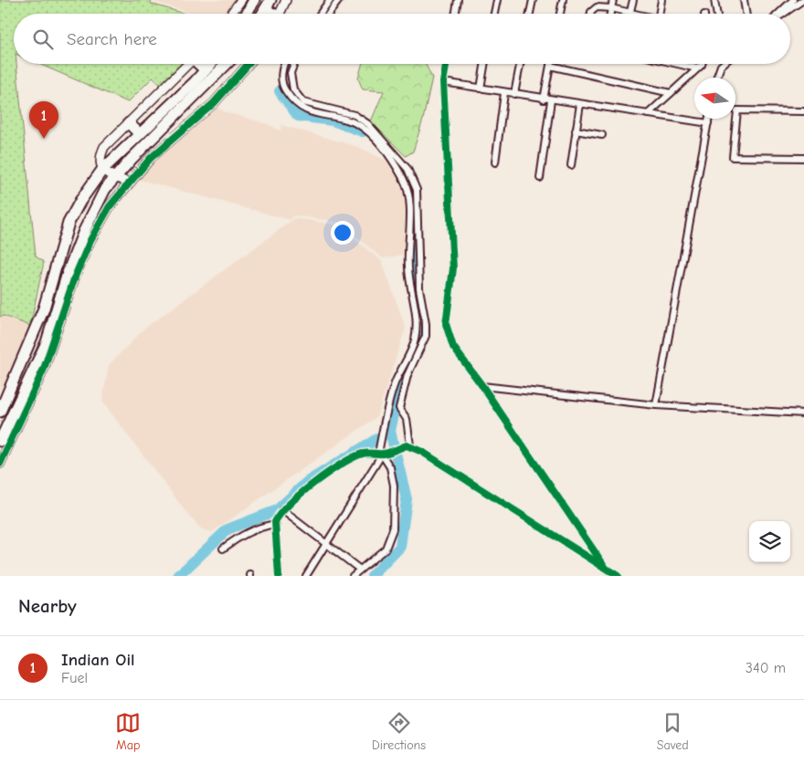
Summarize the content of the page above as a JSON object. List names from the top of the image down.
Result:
{
  "north": "left",
  "page": {
    "search": "Search here",
    "pins": "1",
    "heading": "Nearby",
    "list": [
      {
        "mark": "1",
        "name": "Indian Oil",
        "note": "Fuel",
        "value": "340 m"
      }
    ],
    "nav": ["Map", "Directions", "Saved"]
  }
}
